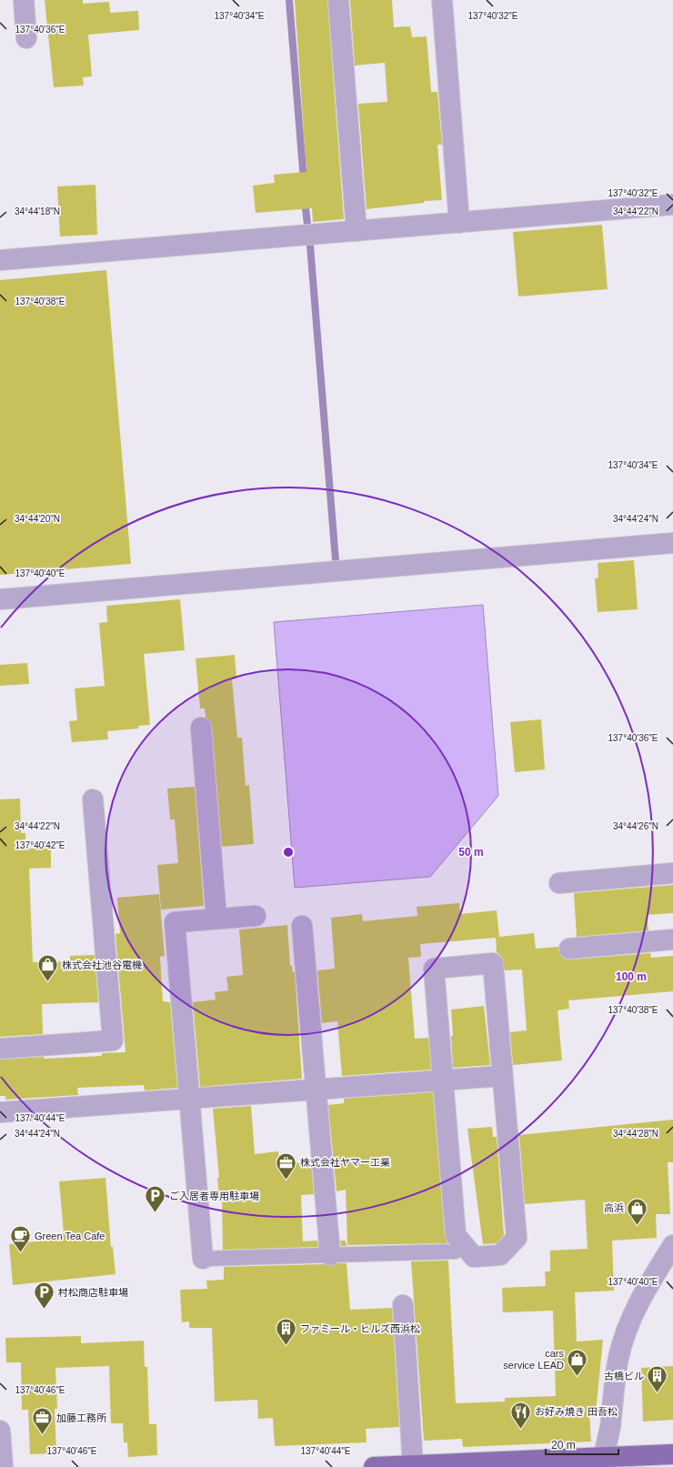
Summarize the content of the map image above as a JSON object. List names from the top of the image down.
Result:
{
  "places": {
    "shop": ["株式会社池谷電機", "高浜", "cars service LEAD"],
    "office": ["株式会社ヤマー工業", "加藤工務所"],
    "parking": ["ご入居者専用駐車場", "村松商店駐車場"],
    "cafe": ["Green Tea Cafe"],
    "building": ["ファミール・ヒルズ西浜松", "古橋ビル"],
    "restaurant": ["お好み焼き 田吾松"]
  },
  "scale_bar": "20 m",
  "coordinates": [
    "137°40'34\"E",
    "137°40'32\"E",
    "137°40'36\"E",
    "34°44'22\"N",
    "34°44'18\"N",
    "137°40'38\"E",
    "34°44'24\"N",
    "34°44'20\"N",
    "137°40'40\"E",
    "34°44'26\"N",
    "137°40'42\"E",
    "137°40'44\"E",
    "34°44'28\"N",
    "137°40'46\"E"
  ],
  "rings": ["50 m", "100 m"]
}
